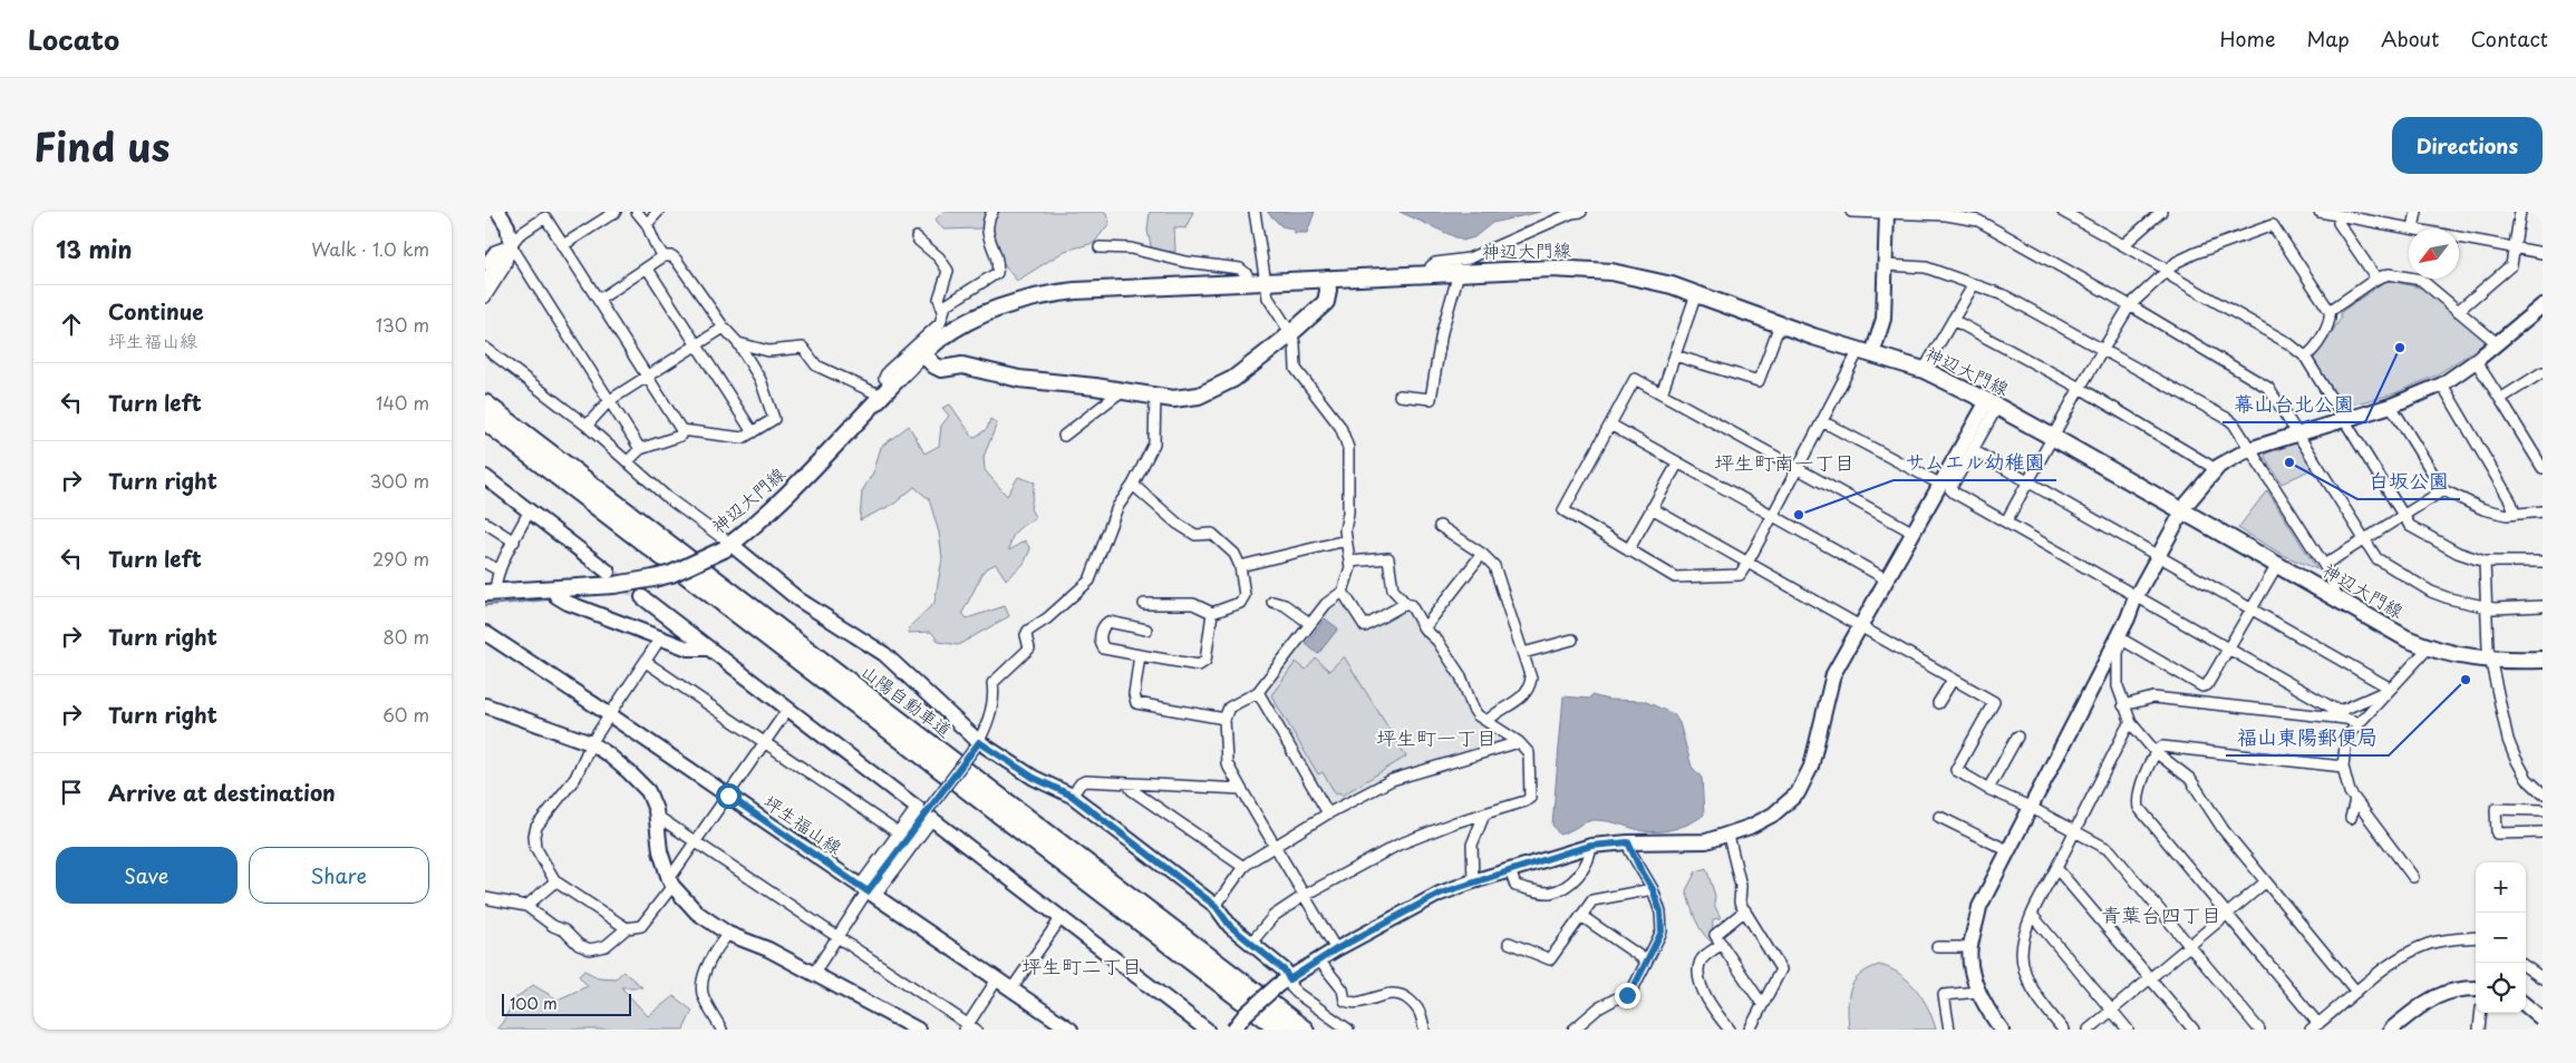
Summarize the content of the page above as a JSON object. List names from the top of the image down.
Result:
{
  "streets": {
    "highway": ["山陽自動車道"],
    "main road": ["神辺大門線"],
    "street": ["坪生福山線"]
  },
  "districts": [
    "坪生町南一丁目",
    "坪生町一丁目",
    "青葉台四丁目",
    "坪生町二丁目"
  ],
  "places": [
    "幕山台北公園",
    "白坂公園",
    "サムエル幼稚園",
    "福山東陽郵便局"
  ],
  "scale_bar": "100 m",
  "north": "bottom left",
  "page": {
    "header": "Locato",
    "nav": [
      "Home",
      "Map",
      "About",
      "Contact"
    ],
    "title": "Find us",
    "buttons": [
      "Directions",
      ["Save", "Share"]
    ],
    "heading": ["13 min", "Walk · 1.0 km"],
    "list": [
      ["Continue", "坪生福山線", "130 m"],
      ["Turn left", "140 m"],
      ["Turn right", "300 m"],
      ["Turn left", "290 m"],
      ["Turn right", "80 m"],
      ["Turn right", "60 m"],
      "Arrive at destination"
    ],
    "map_buttons": ["+", "−"],
    "scale": "100 m"
  }
}
